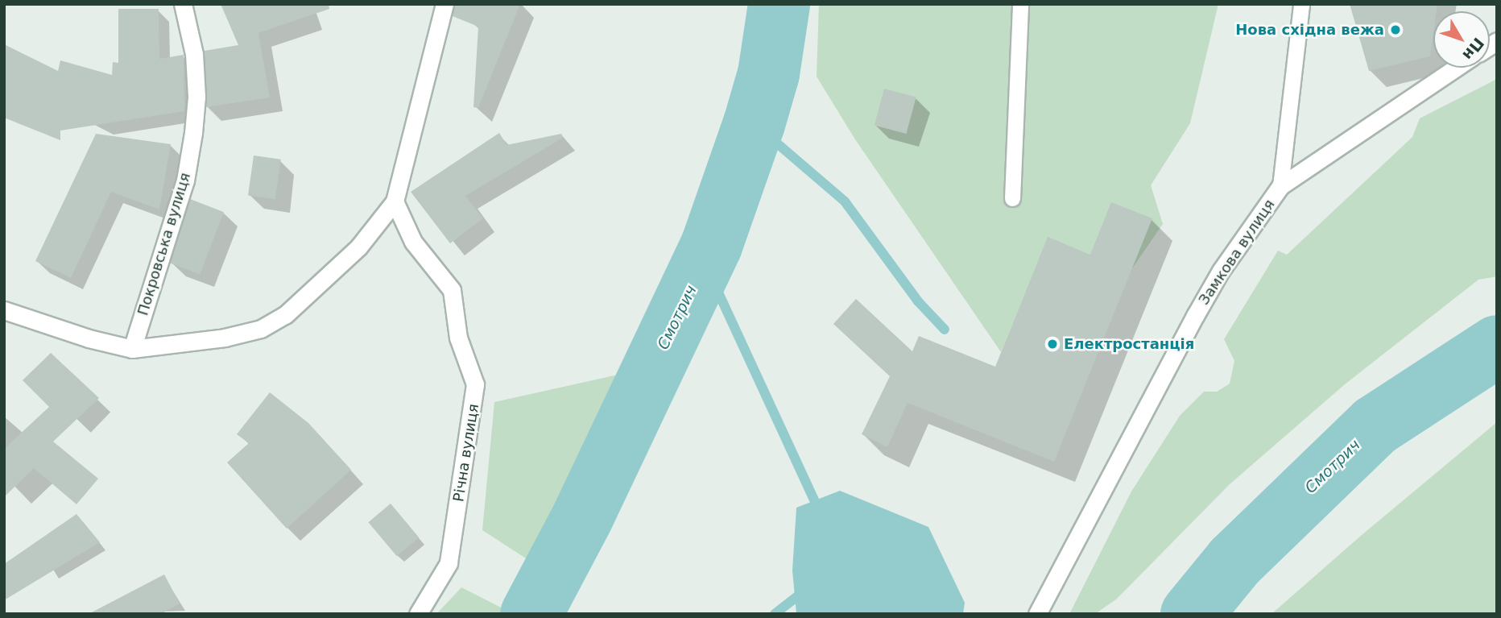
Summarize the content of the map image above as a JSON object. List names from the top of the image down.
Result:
{
  "streets": {
    "street": ["Покровська вулиця", "Замкова вулиця", "Річна вулиця"]
  },
  "water": ["Смотрич"],
  "places": ["Нова східна вежа", "Електростанція"],
  "north": "bottom right"
}
